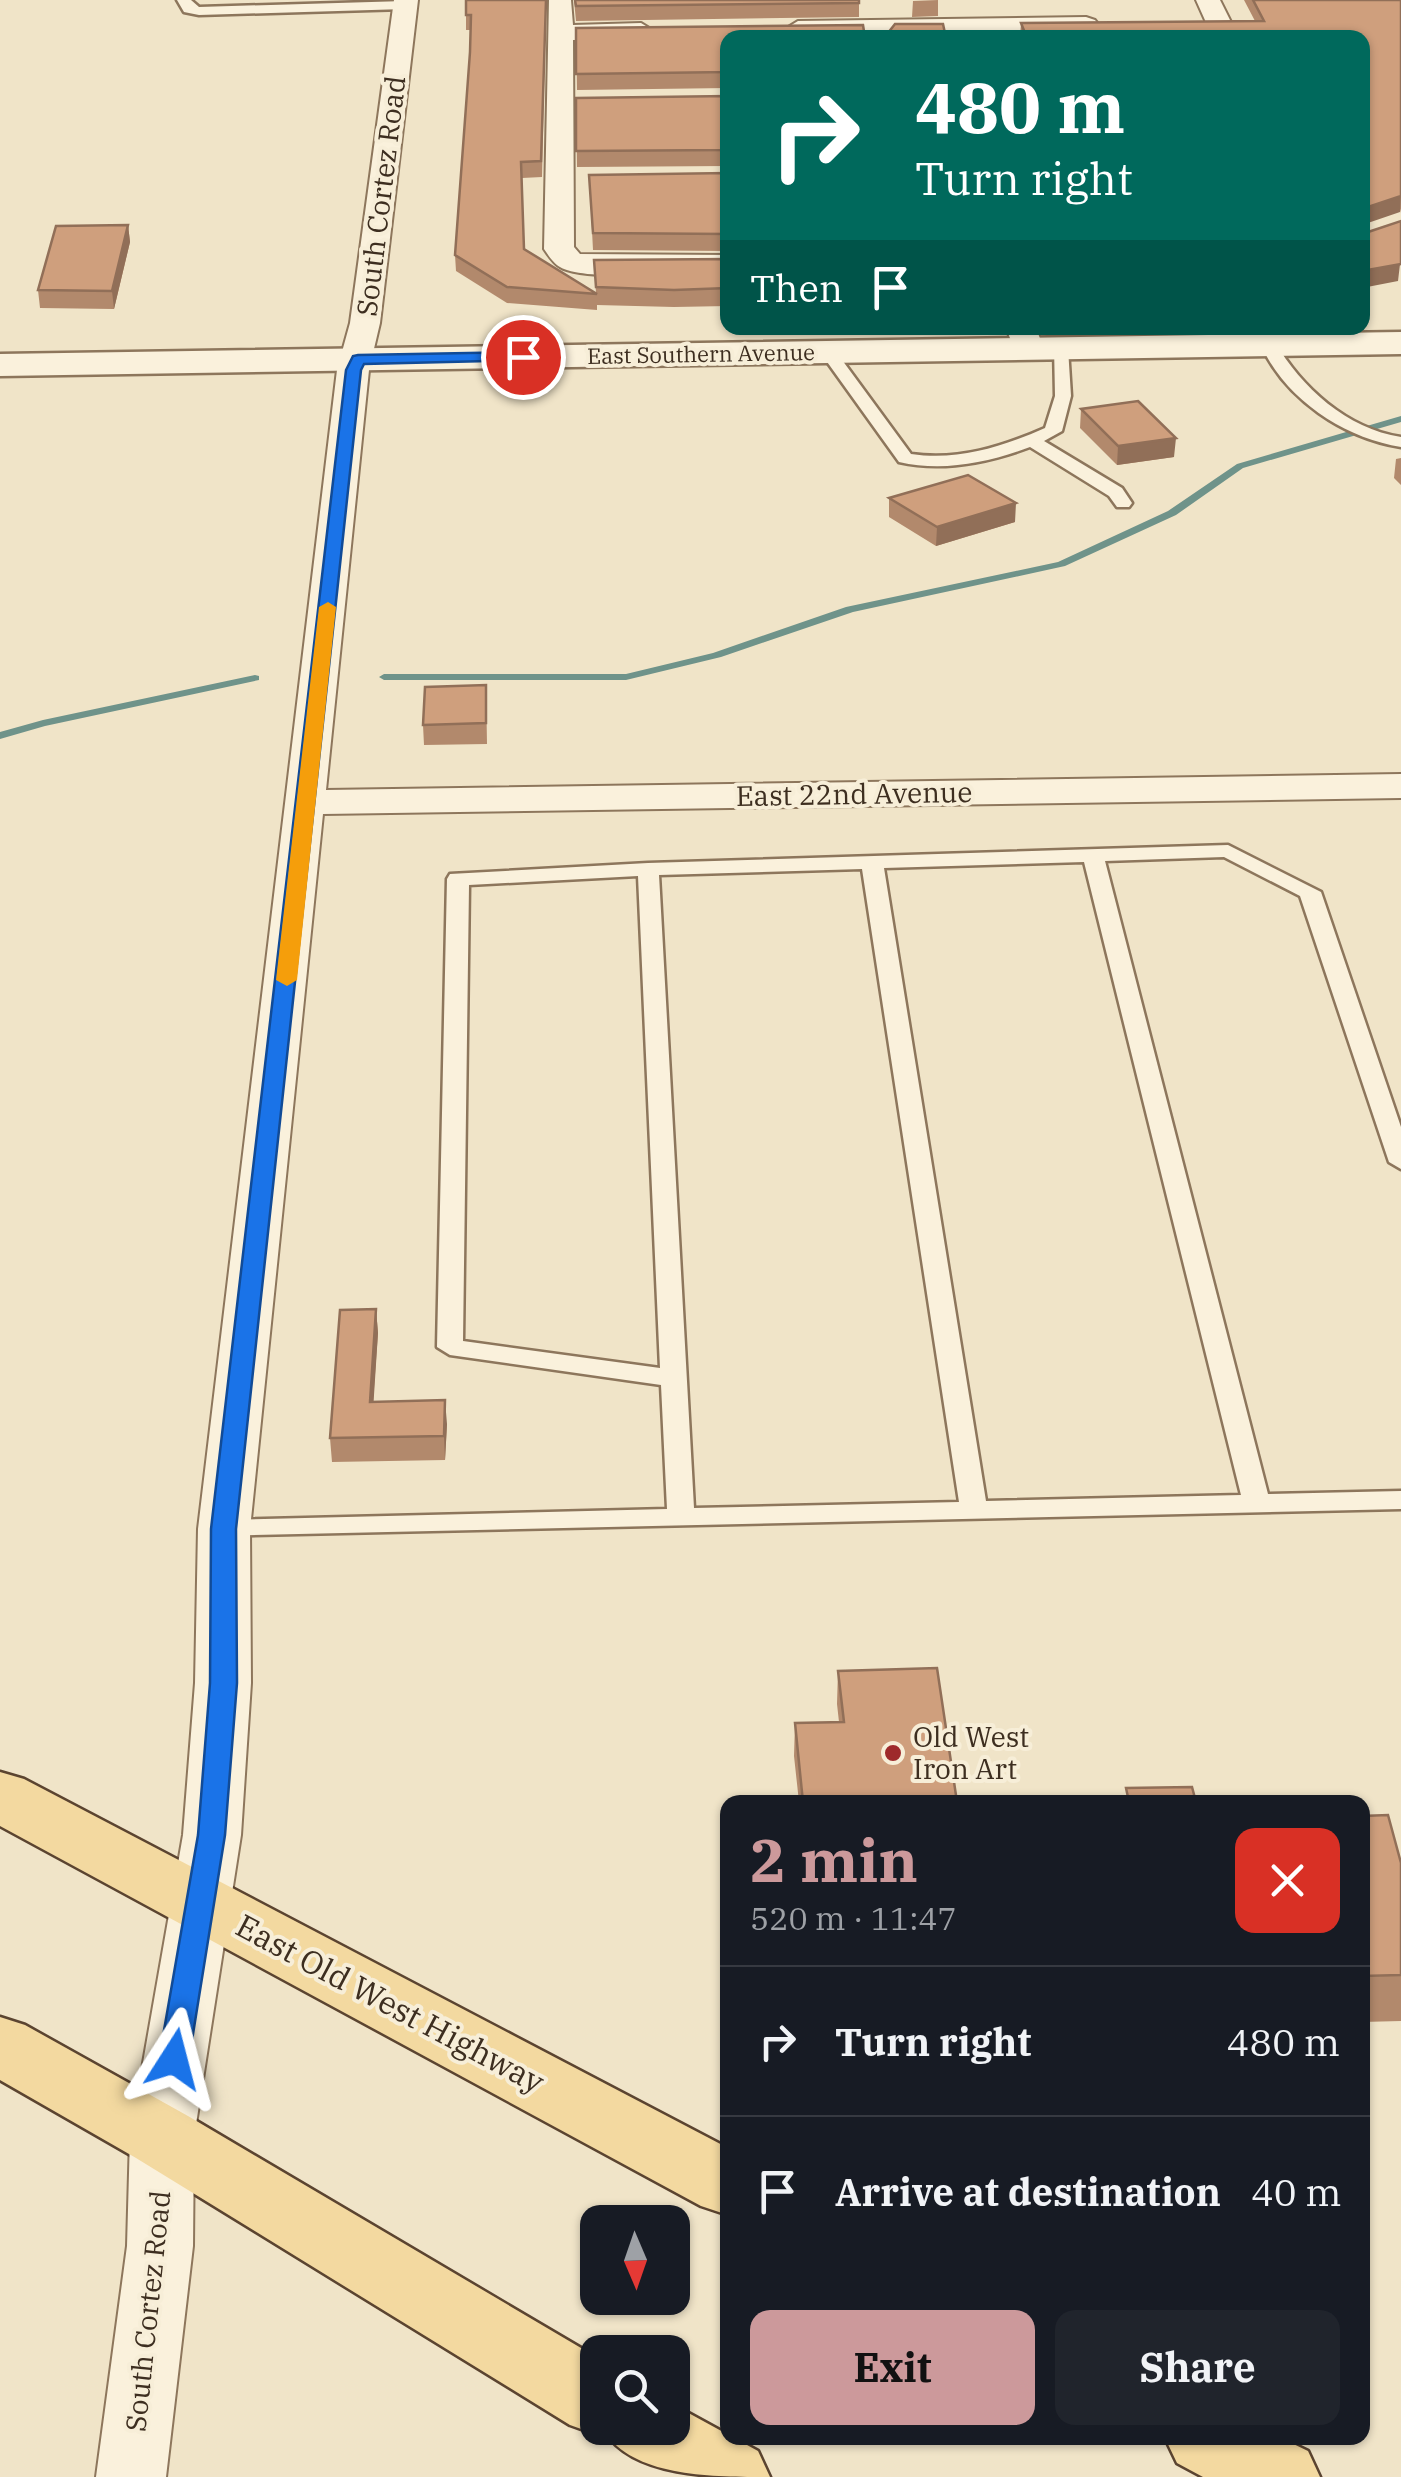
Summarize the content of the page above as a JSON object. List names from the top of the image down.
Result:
{
  "streets": {
    "main road": ["East Old West Highway"],
    "street": ["South Cortez Road", "East Southern Avenue", "East 22nd Avenue"]
  },
  "crossings": [
    ["South Cortez Road", "East Southern Avenue"],
    ["South Cortez Road", "East 22nd Avenue"],
    ["South Cortez Road", "East Old West Highway"]
  ],
  "places": ["Old West Iron Art"],
  "north": "bottom",
  "page": {
    "turn": ["480 m", "Turn right"],
    "then": "Then",
    "heading": ["2 min", "520 m · 11:47"],
    "list": [
      {
        "name": "Turn right",
        "value": "480 m"
      },
      {
        "name": "Arrive at destination",
        "value": "40 m"
      }
    ],
    "buttons": ["Exit", "Share"]
  }
}
